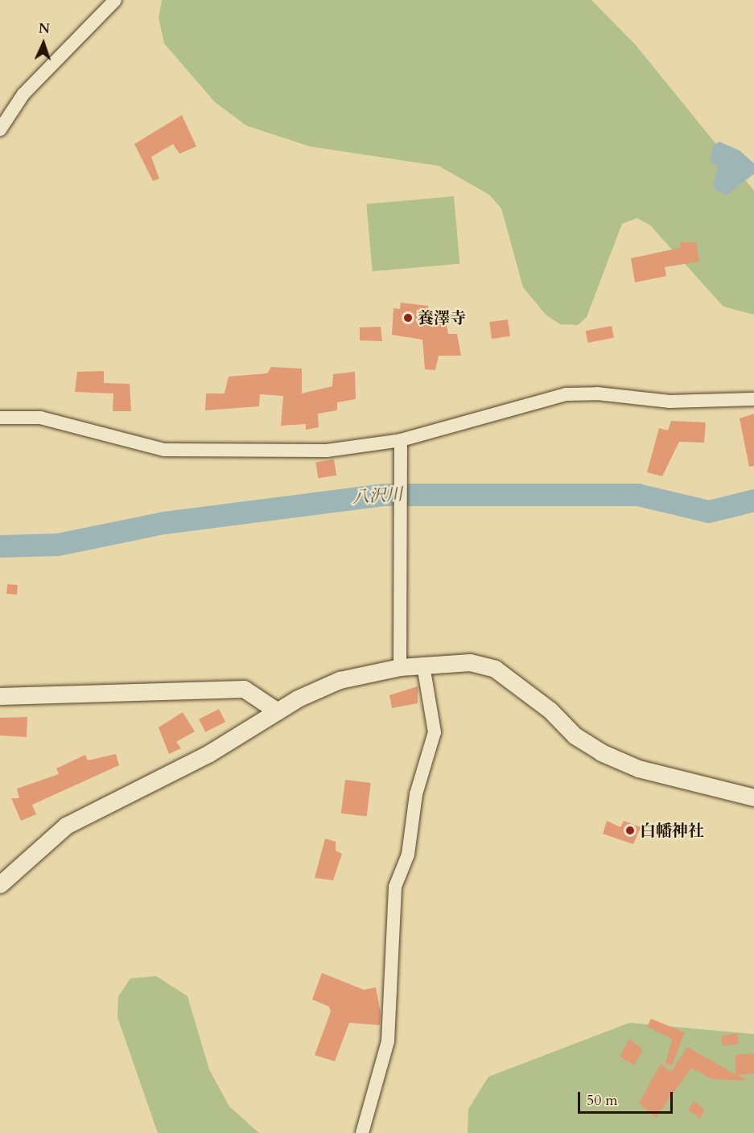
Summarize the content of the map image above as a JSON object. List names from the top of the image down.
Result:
{
  "water": ["八沢川"],
  "places": ["養澤寺", "白幡神社"],
  "scale_bar": "50 m",
  "north": "top"
}
